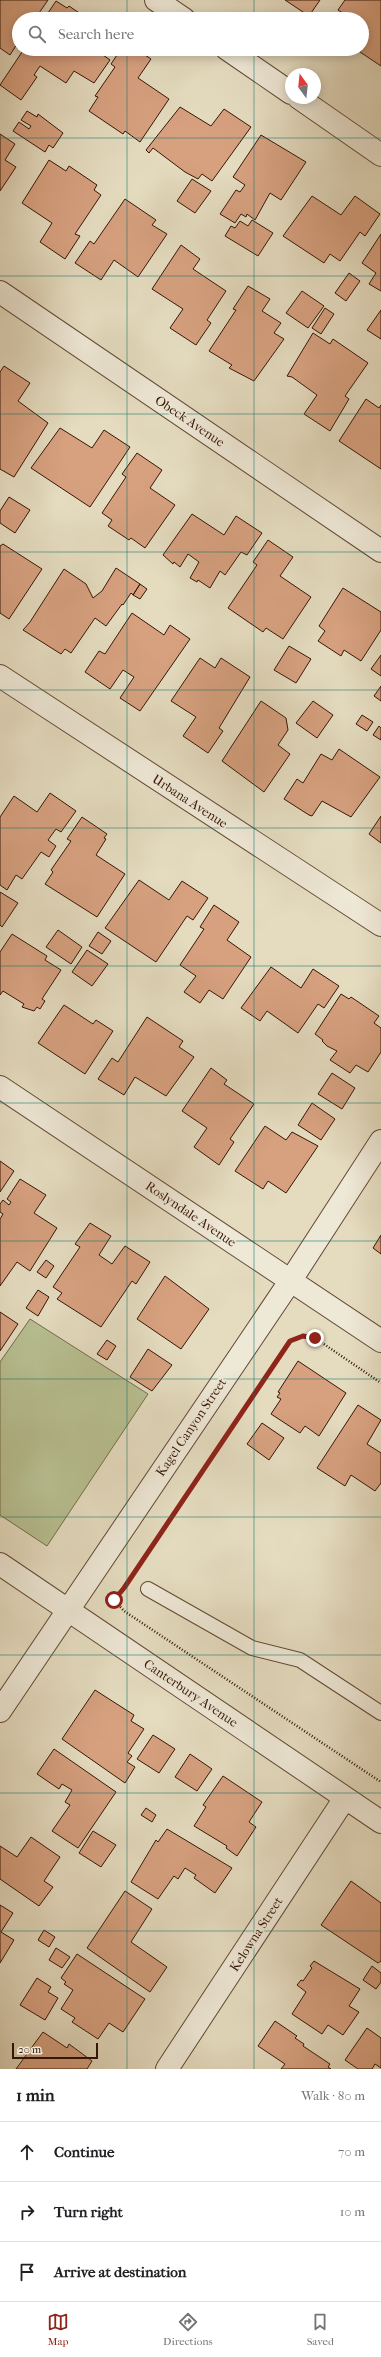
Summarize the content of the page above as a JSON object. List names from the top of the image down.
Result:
{
  "streets": {
    "street": [
      "Obeck Avenue",
      "Urbana Avenue",
      "Roslyndale Avenue",
      "Kagel Canyon Street",
      "Canterbury Avenue",
      "Kelowna Street"
    ]
  },
  "crossings": [
    ["Roslyndale Avenue", "Kagel Canyon Street"],
    ["Kagel Canyon Street", "Canterbury Avenue"],
    ["Canterbury Avenue", "Kelowna Street"]
  ],
  "scale_bar": "20 m",
  "north": "top",
  "page": {
    "search": "Search here",
    "scale": "20 m",
    "heading": ["1 min", "Walk · 80 m"],
    "list": [
      ["Continue", "70 m"],
      ["Turn right", "10 m"],
      "Arrive at destination"
    ],
    "nav": ["Map", "Directions", "Saved"]
  }
}
